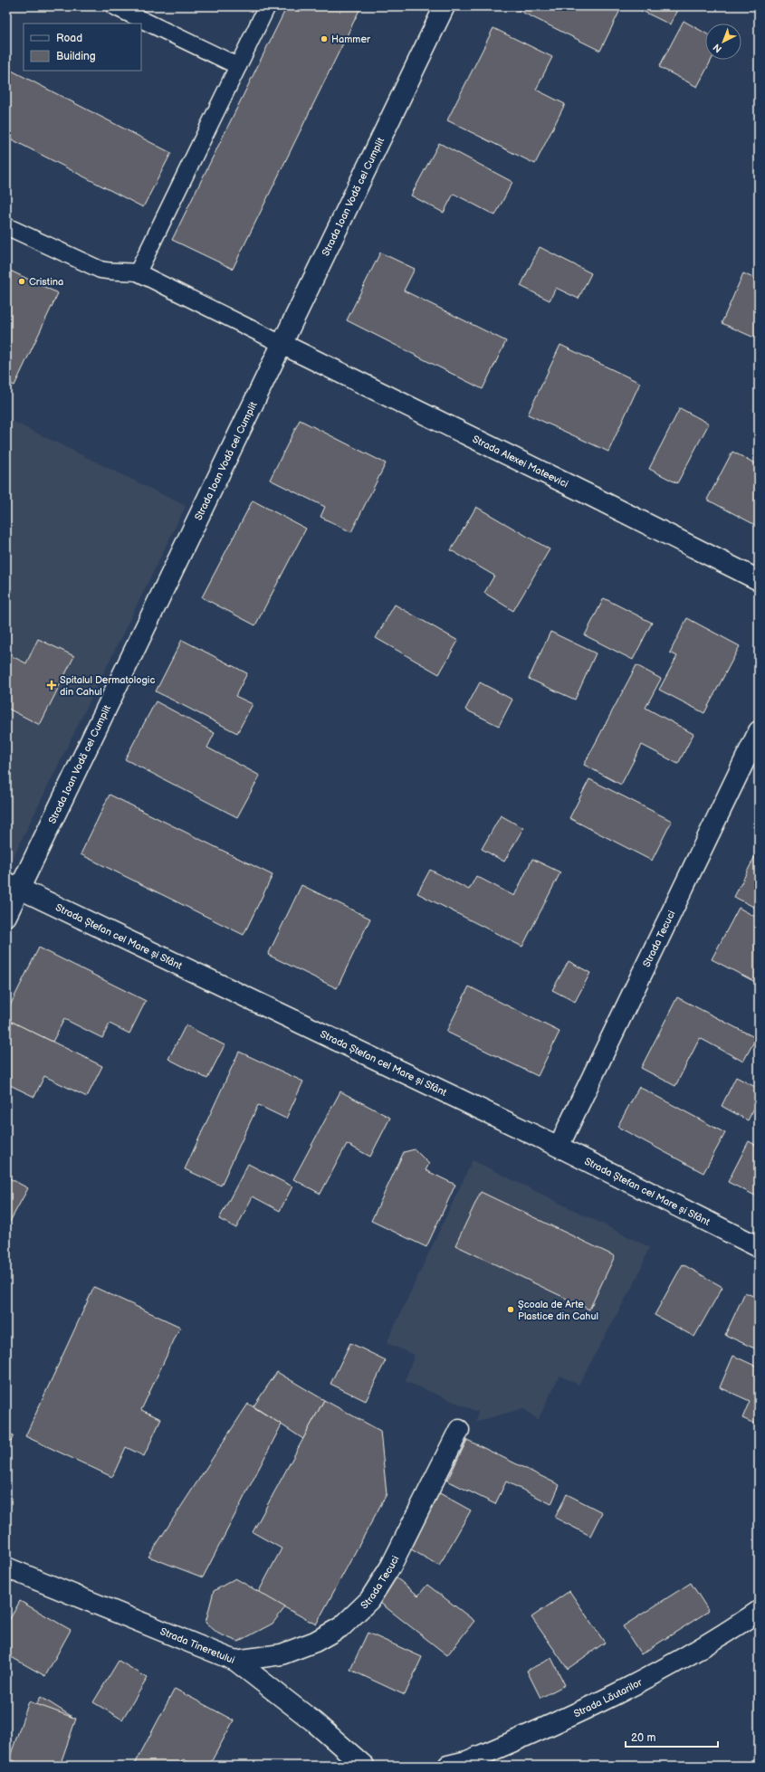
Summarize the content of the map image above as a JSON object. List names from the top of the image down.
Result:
{
  "streets": {
    "street": [
      "Strada Ioan Vodă cel Cumplit",
      "Strada Alexei Mateevici",
      "Strada Ștefan cel Mare și Sfânt",
      "Strada Tecuci",
      "Strada Tineretului",
      "Strada Lăutarilor"
    ]
  },
  "crossings": [
    ["Strada Ioan Vodă cel Cumplit", "Strada Alexei Mateevici"],
    ["Strada Ioan Vodă cel Cumplit", "Strada Ștefan cel Mare și Sfânt"],
    ["Strada Ștefan cel Mare și Sfânt", "Strada Tecuci"],
    ["Strada Tecuci", "Strada Tineretului"]
  ],
  "places": {
    "other": ["Hammer", "Cristina", "Școala de Arte Plastice din Cahul"],
    "health": ["Spitalul Dermatologic din Cahul"]
  },
  "legend": ["Road", "Building"],
  "scale_bar": "20 m",
  "north": "bottom left"
}
